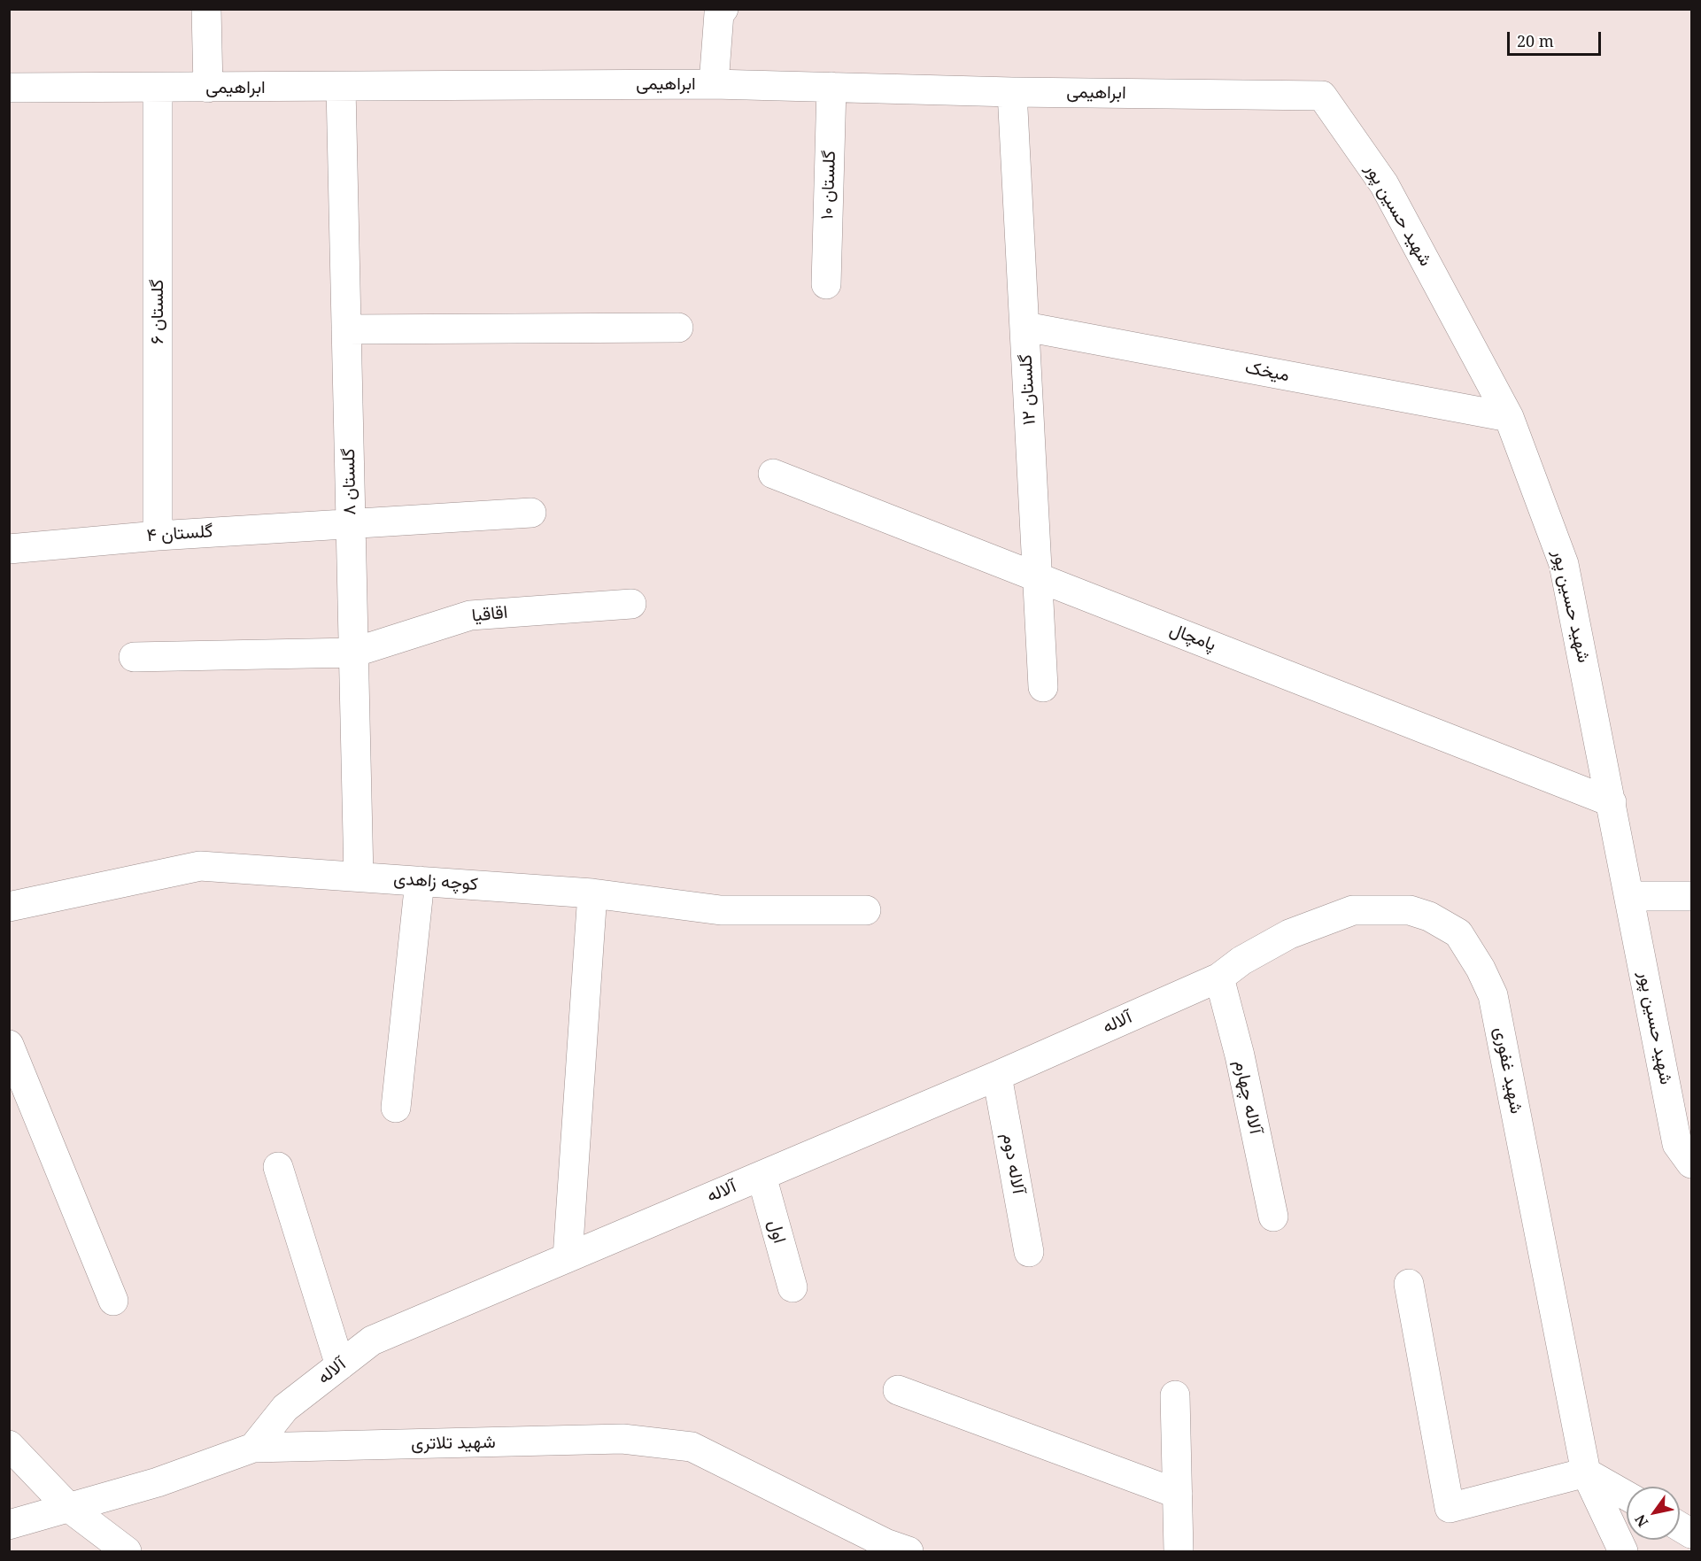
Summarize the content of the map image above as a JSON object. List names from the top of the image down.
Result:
{
  "streets": {
    "street": [
      "ابراهیمی",
      "گلستان ۱۰",
      "شهید حسین پور",
      "گلستان ۶",
      "میخک",
      "گلستان ۱۲",
      "گلستان ۸",
      "گلستان ۴",
      "اقاقیا",
      "پامچال",
      "کوچه زاهدی",
      "آلاله",
      "شهید غفوری",
      "آلاله چهارم",
      "آلاله دوم",
      "اول",
      "شهید تلاتری"
    ]
  },
  "crossings": [
    ["ابراهیمی", "گلستان ۱۰"],
    ["ابراهیمی", "شهید حسین پور"],
    ["ابراهیمی", "گلستان ۶"],
    ["ابراهیمی", "گلستان ۱۲"],
    ["ابراهیمی", "گلستان ۸"],
    ["شهید حسین پور", "میخک"],
    ["شهید حسین پور", "پامچال"],
    ["گلستان ۶", "گلستان ۴"],
    ["میخک", "گلستان ۱۲"],
    ["گلستان ۱۲", "پامچال"],
    ["گلستان ۸", "گلستان ۴"],
    ["گلستان ۸", "اقاقیا"],
    ["گلستان ۸", "کوچه زاهدی"],
    ["آلاله", "شهید غفوری"],
    ["آلاله", "آلاله چهارم"],
    ["آلاله", "آلاله دوم"],
    ["آلاله", "اول"],
    ["آلاله", "شهید تلاتری"],
    ["شهید غفوری", "آلاله چهارم"]
  ],
  "scale_bar": "20 m",
  "north": "bottom left"
}
